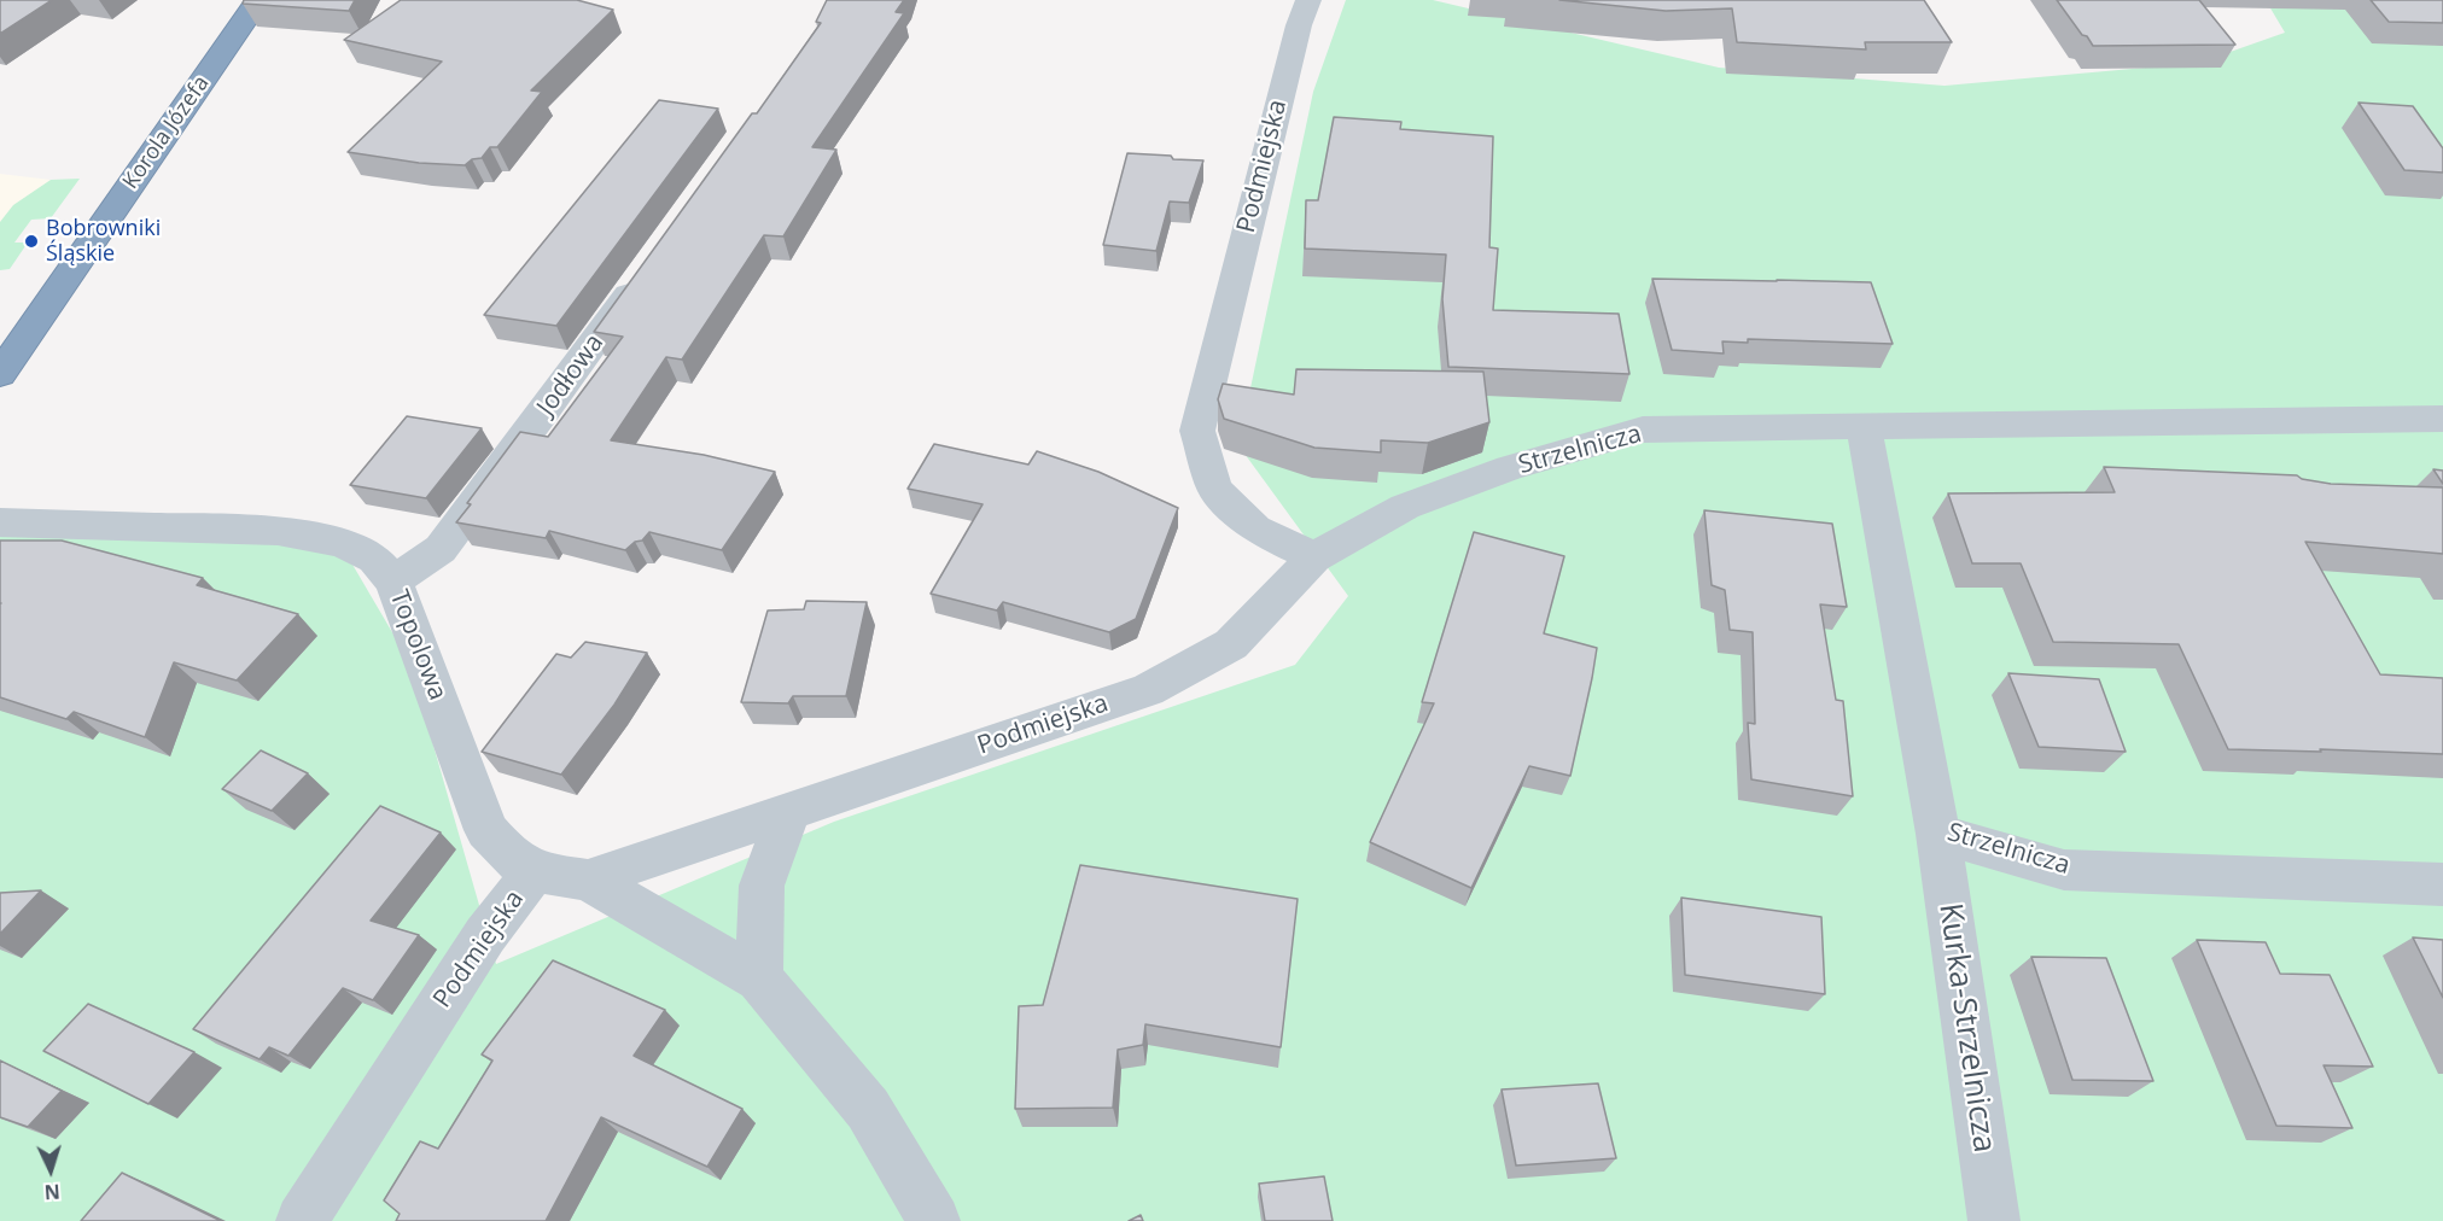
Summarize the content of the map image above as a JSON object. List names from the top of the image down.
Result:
{
  "streets": {
    "highway": ["Korola Józefa"],
    "street": [
      "Podmiejska",
      "Jodłowa",
      "Strzelnicza",
      "Topolowa",
      "Kurka-Strzelnicza"
    ]
  },
  "crossings": [
    ["Podmiejska", "Strzelnicza"],
    ["Podmiejska", "Topolowa"],
    ["Jodłowa", "Topolowa"],
    ["Strzelnicza", "Kurka-Strzelnicza"]
  ],
  "places": ["Bobrowniki Śląskie"],
  "north": "bottom"
}
